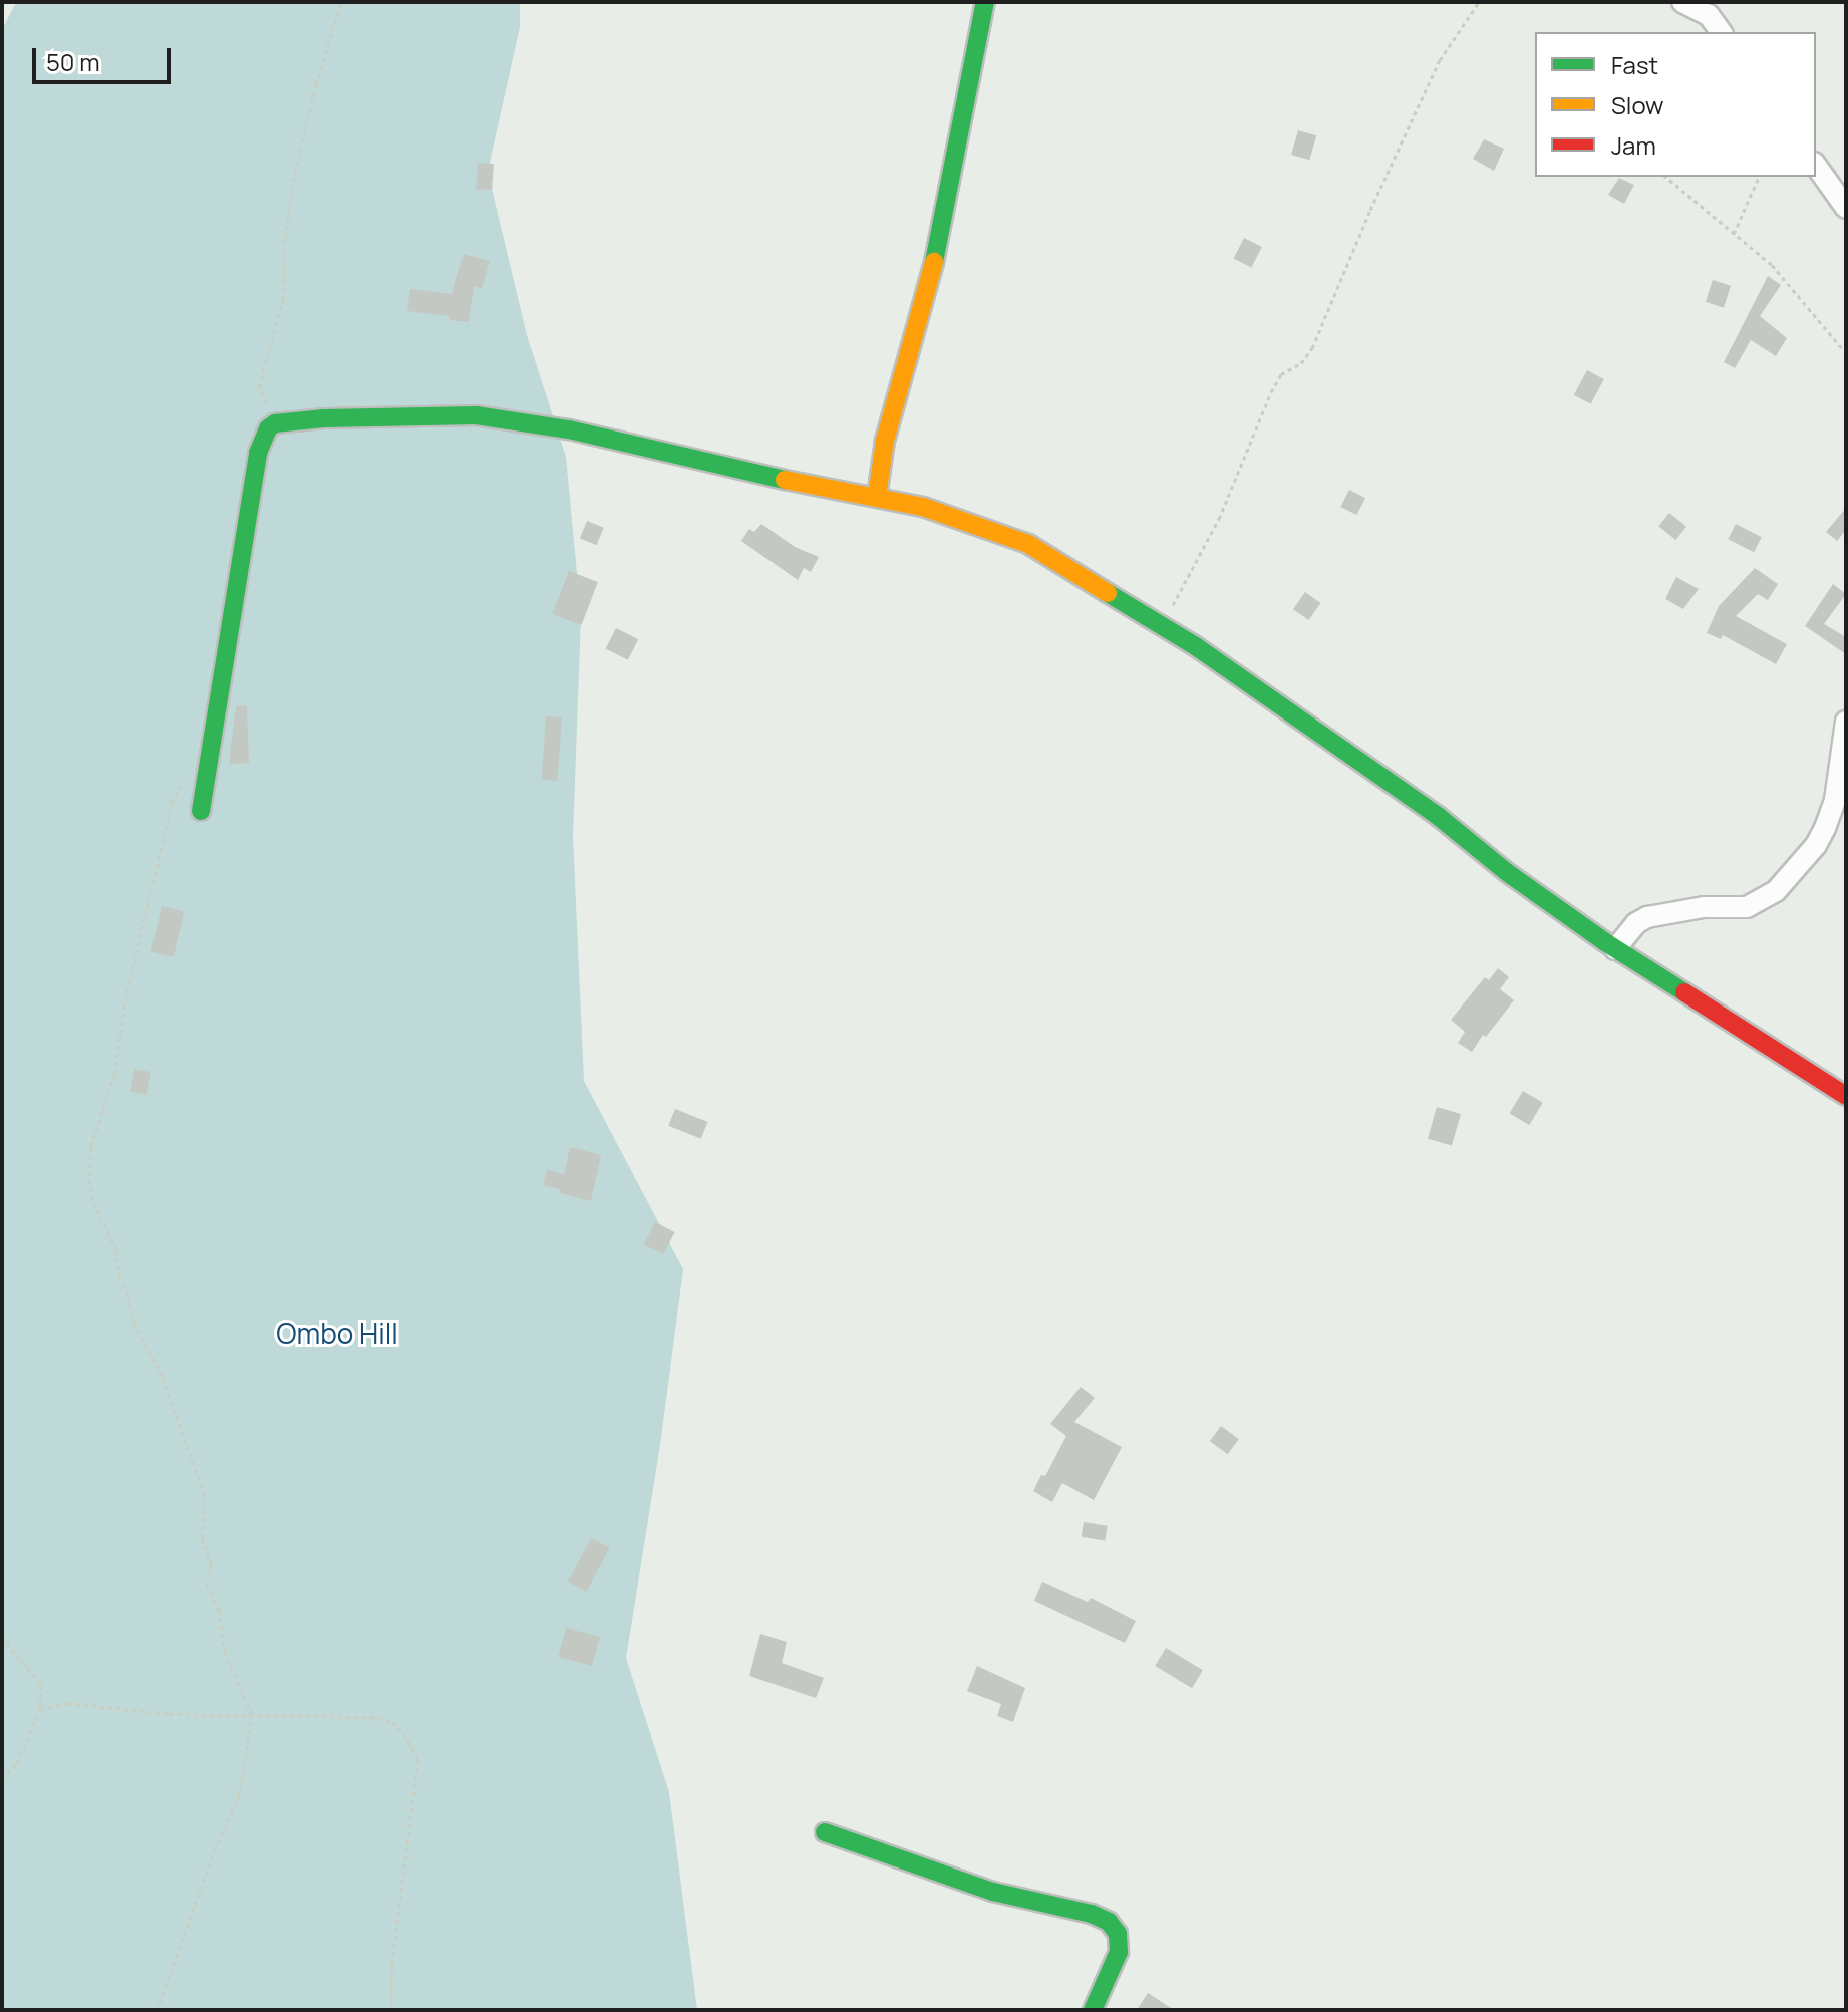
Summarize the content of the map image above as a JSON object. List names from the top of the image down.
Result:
{
  "parks": ["Ombo Hill"],
  "legend": ["Fast", "Slow", "Jam"],
  "scale_bar": "50 m"
}
